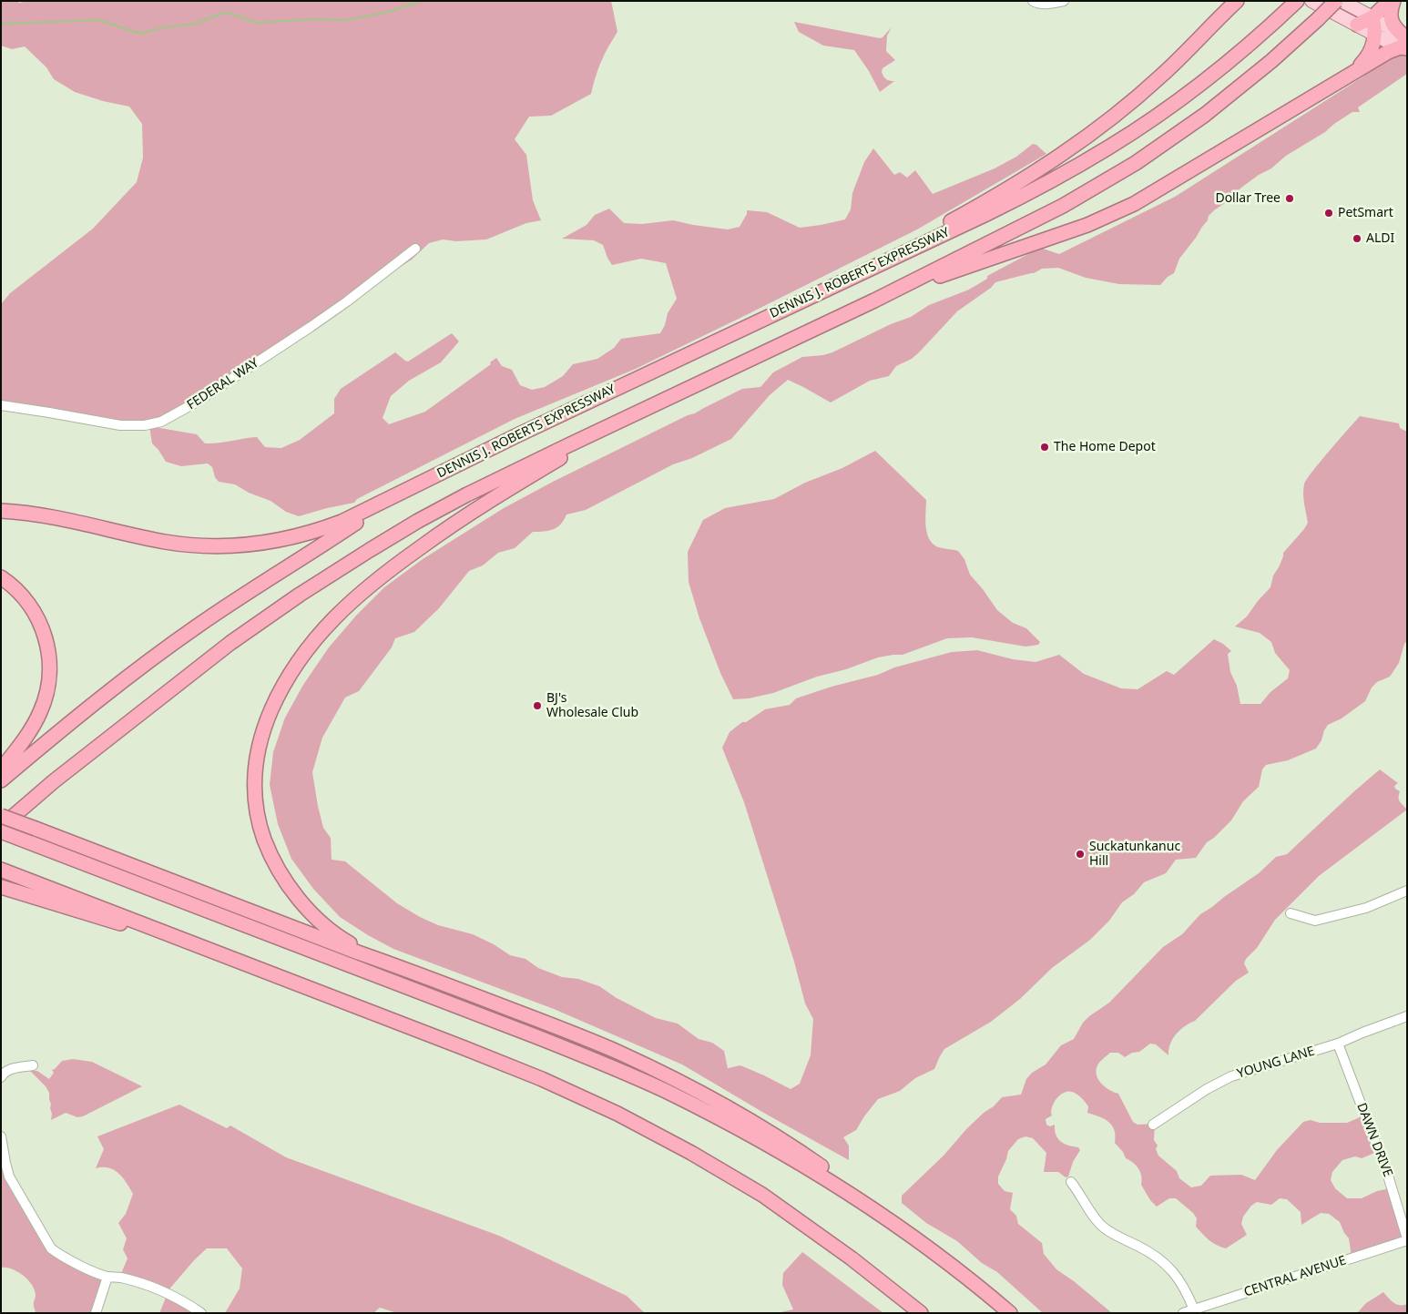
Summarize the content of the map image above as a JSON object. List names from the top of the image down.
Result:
{
  "streets": {
    "highway": ["DENNIS J. ROBERTS EXPRESSWAY"],
    "street": [
      "FEDERAL WAY",
      "YOUNG LANE",
      "DAWN DRIVE",
      "CENTRAL AVENUE"
    ]
  },
  "crossings": [
    ["YOUNG LANE", "DAWN DRIVE"],
    ["DAWN DRIVE", "CENTRAL AVENUE"]
  ],
  "places": [
    "Dollar Tree",
    "PetSmart",
    "ALDI",
    "The Home Depot",
    "BJ's Wholesale Club",
    "Suckatunkanuc Hill"
  ]
}
